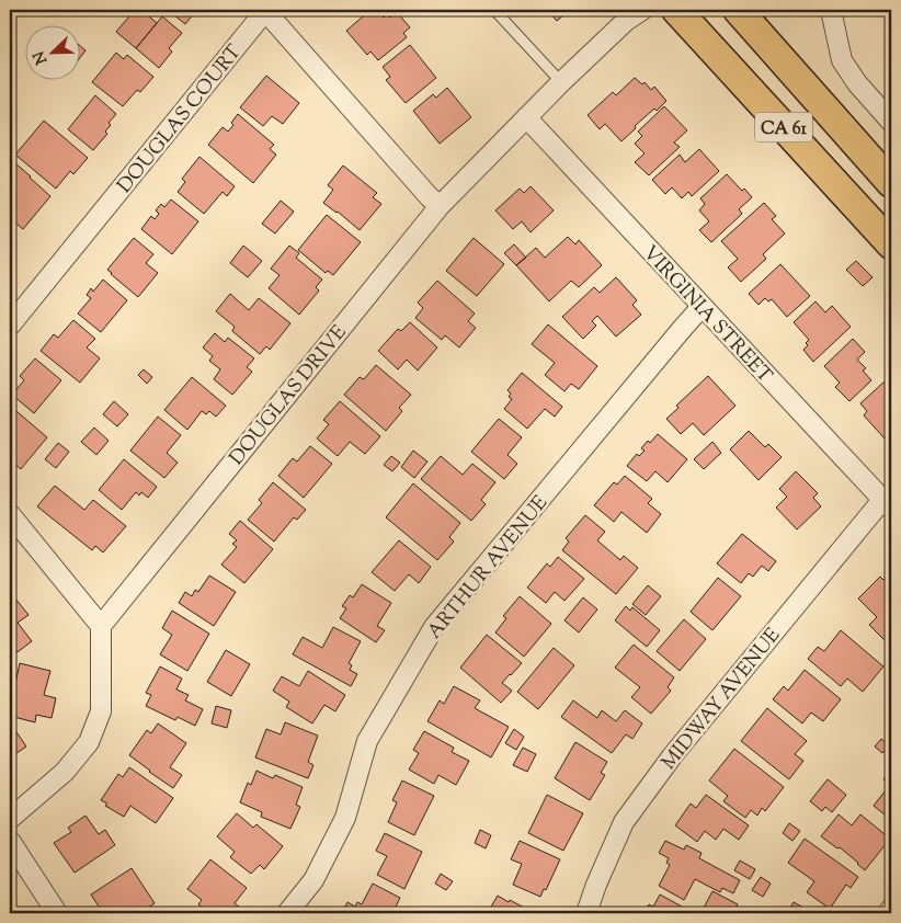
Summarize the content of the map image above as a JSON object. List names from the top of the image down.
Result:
{
  "streets": {
    "main road": ["CA 61"],
    "street": [
      "DOUGLAS COURT",
      "VIRGINIA STREET",
      "DOUGLAS DRIVE",
      "ARTHUR AVENUE",
      "MIDWAY AVENUE"
    ]
  },
  "crossings": [
    ["DOUGLAS COURT", "DOUGLAS DRIVE"],
    ["VIRGINIA STREET", "DOUGLAS DRIVE"],
    ["VIRGINIA STREET", "ARTHUR AVENUE"],
    ["VIRGINIA STREET", "MIDWAY AVENUE"]
  ],
  "north": "bottom left"
}
